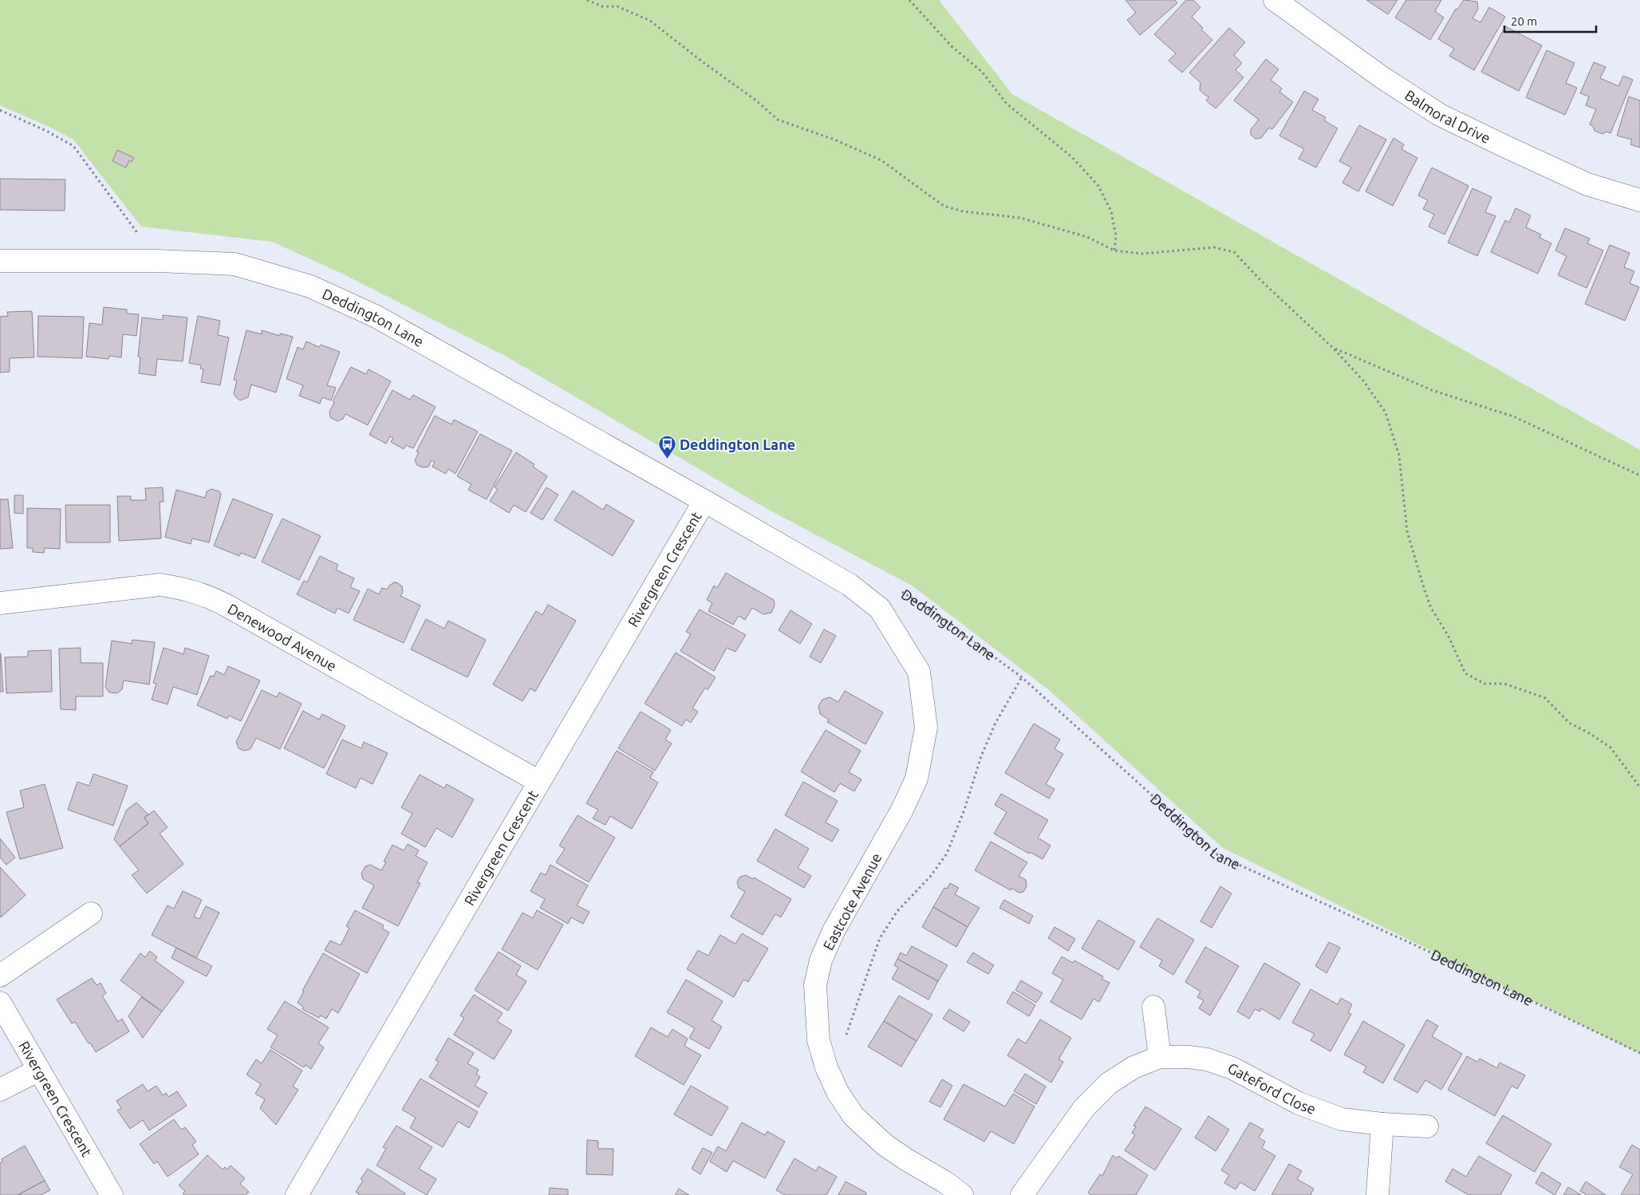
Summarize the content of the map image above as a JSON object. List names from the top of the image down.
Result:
{
  "streets": {
    "street": [
      "Balmoral Drive",
      "Deddington Lane",
      "Rivergreen Crescent",
      "Denewood Avenue",
      "Eastcote Avenue",
      "Gateford Close"
    ]
  },
  "crossings": [
    ["Deddington Lane", "Rivergreen Crescent"],
    ["Deddington Lane", "Eastcote Avenue"],
    ["Rivergreen Crescent", "Denewood Avenue"]
  ],
  "places": {
    "bus stop": ["Deddington Lane"]
  },
  "scale_bar": "20 m"
}
